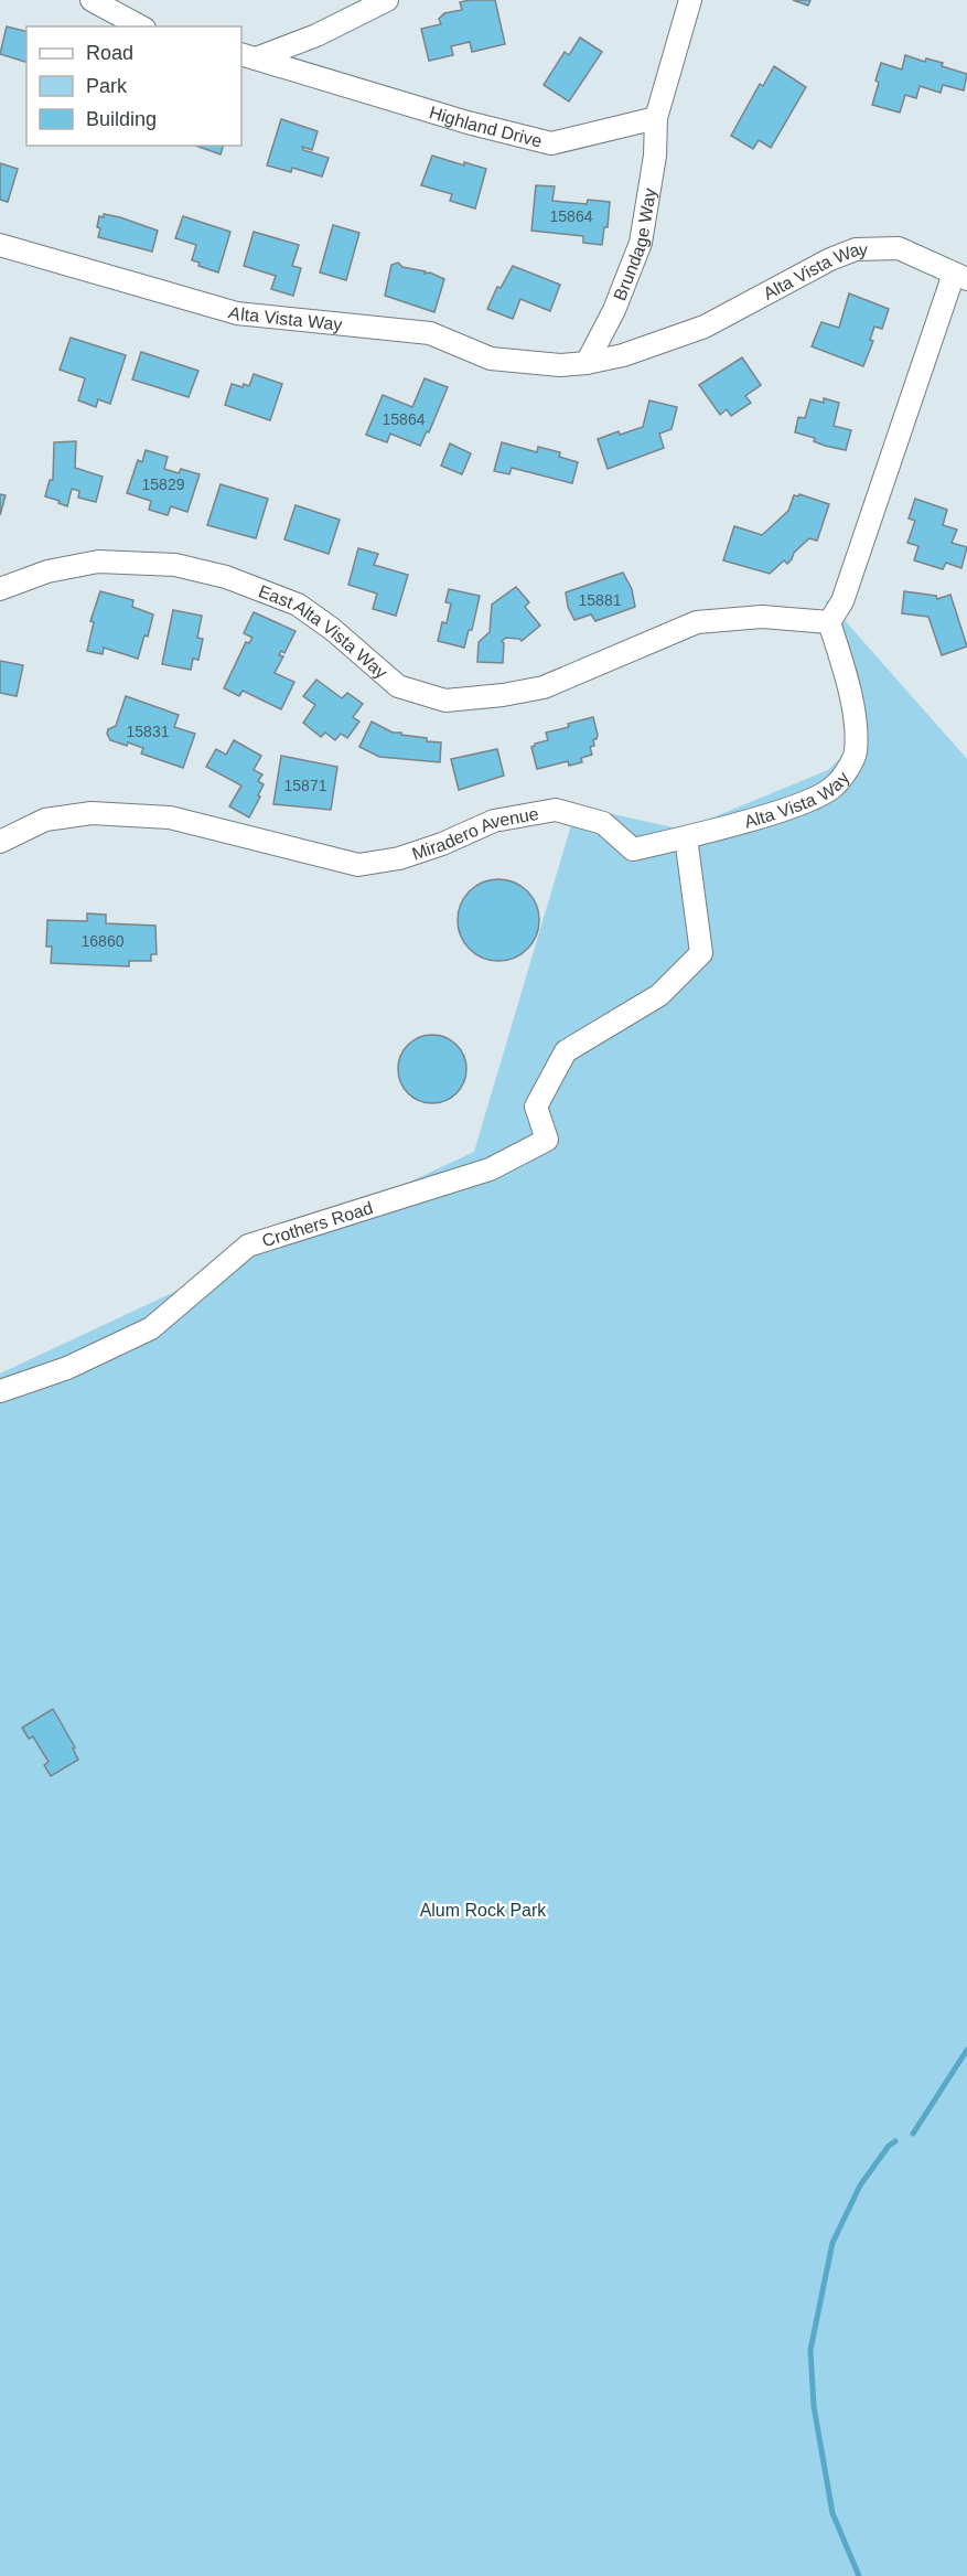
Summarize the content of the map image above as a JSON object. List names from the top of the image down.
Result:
{
  "streets": {
    "street": [
      "Highland Drive",
      "Brundage Way",
      "Alta Vista Way",
      "East Alta Vista Way",
      "Miradero Avenue",
      "Crothers Road"
    ]
  },
  "crossings": [
    ["Highland Drive", "Brundage Way"],
    ["Brundage Way", "Alta Vista Way"],
    ["Alta Vista Way", "East Alta Vista Way"],
    ["Alta Vista Way", "Miradero Avenue"],
    ["Alta Vista Way", "Crothers Road"],
    ["Miradero Avenue", "Crothers Road"]
  ],
  "parks": ["Alum Rock Park"],
  "house_numbers": [
    "15864",
    "15864",
    "15829",
    "15881",
    "15831",
    "15871",
    "16860"
  ],
  "legend": ["Road", "Park", "Building"]
}
